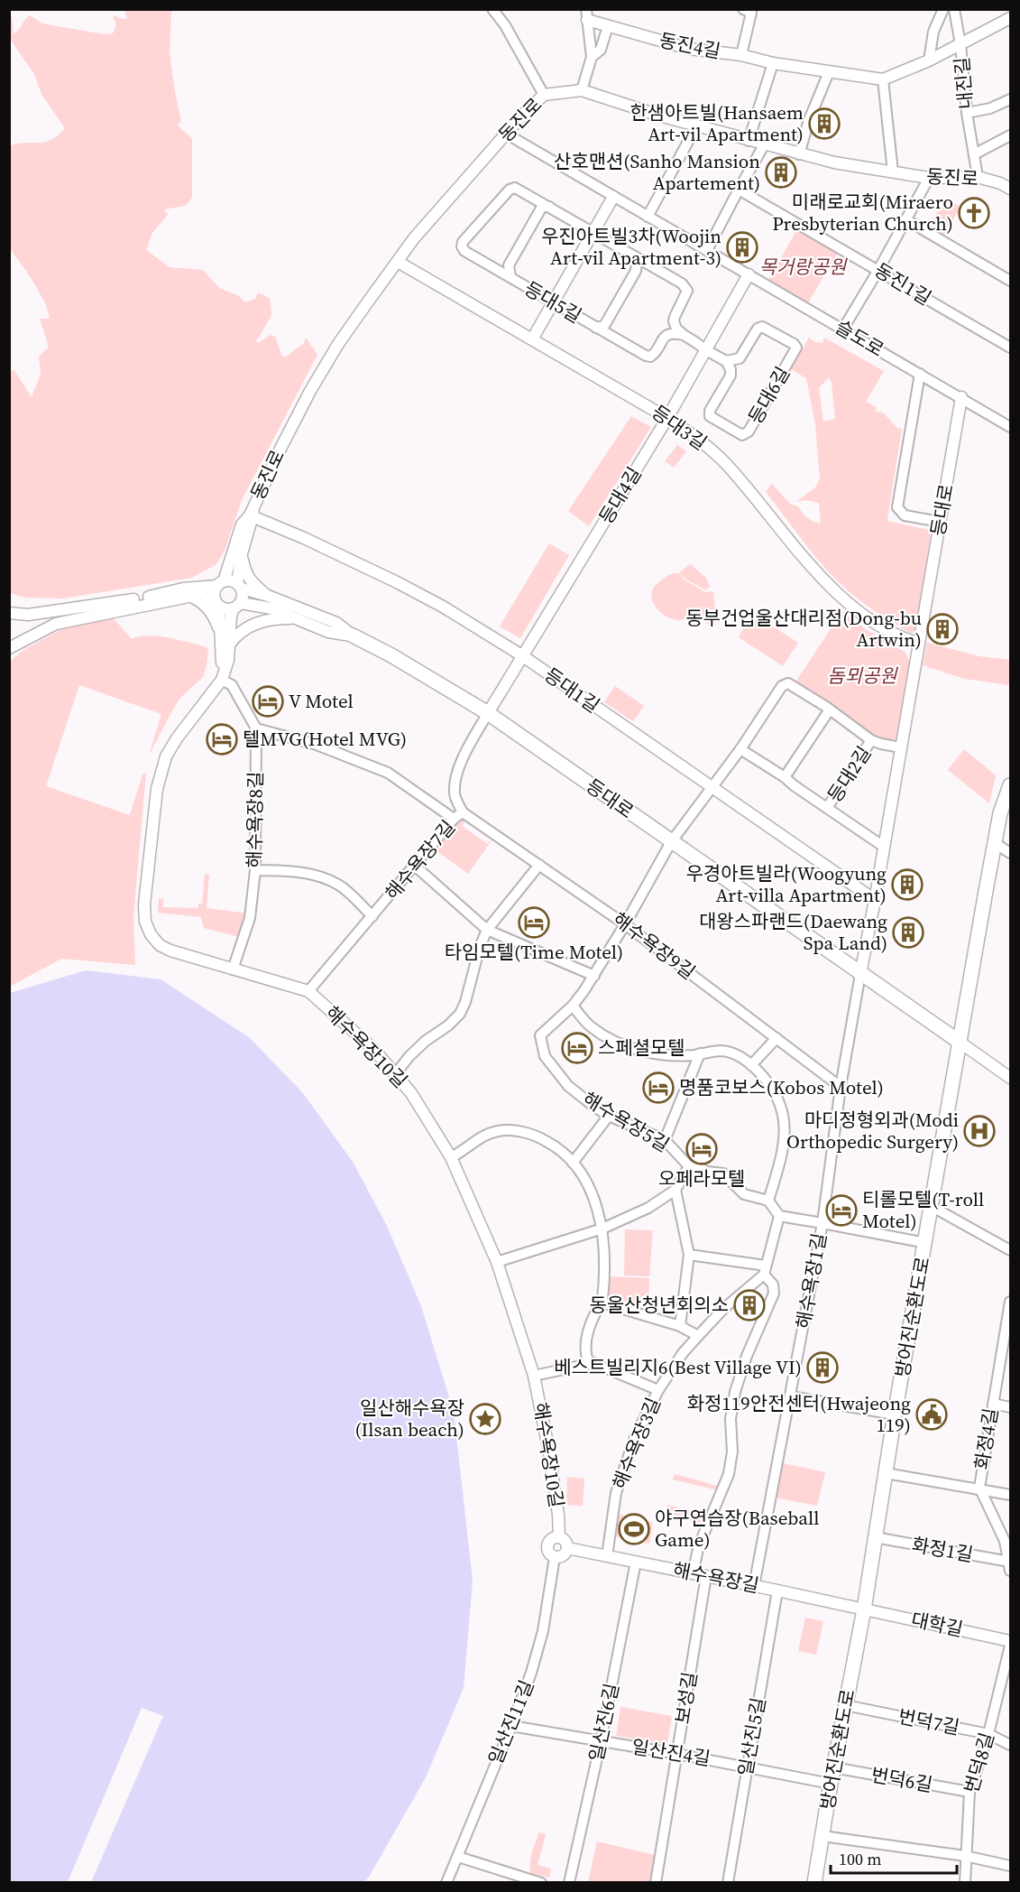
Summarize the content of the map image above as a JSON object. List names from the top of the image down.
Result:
{
  "streets": {
    "main road": ["등대로", "방어진순환도로"],
    "street": [
      "동진4길",
      "내진길",
      "동진로",
      "동진1길",
      "등대5길",
      "슬도로",
      "등대6길",
      "등대3길",
      "등대4길",
      "등대1길",
      "등대2길",
      "해수욕장8길",
      "해수욕장7길",
      "해수욕장9길",
      "해수욕장10길",
      "해수욕장5길",
      "해수욕장1길",
      "화정4길",
      "해수욕장3길",
      "화정1길",
      "해수욕장길",
      "대학길",
      "보성길",
      "일산진11길",
      "일산진6길",
      "번덕7길",
      "일산진5길",
      "일산진4길",
      "번덕8길",
      "번덕6길"
    ]
  },
  "crossings": [
    ["동진4길", "동진로"],
    ["내진길", "동진로"],
    ["동진로", "슬도로"],
    ["동진로", "등대3길"],
    ["동진로", "등대1길"],
    ["슬도로", "등대4길"],
    ["슬도로", "등대로"],
    ["등대3길", "등대4길"],
    ["등대3길", "등대로"],
    ["등대4길", "등대로"],
    ["등대4길", "등대1길"],
    ["등대4길", "해수욕장7길"],
    ["등대로", "등대1길"],
    ["등대로", "등대2길"],
    ["등대로", "해수욕장7길"],
    ["등대로", "해수욕장5길"],
    ["등대로", "해수욕장1길"],
    ["등대로", "방어진순환도로"],
    ["등대1길", "등대2길"],
    ["등대2길", "해수욕장5길"],
    ["해수욕장8길", "해수욕장10길"],
    ["해수욕장7길", "해수욕장9길"],
    ["해수욕장7길", "해수욕장10길"],
    ["해수욕장9길", "해수욕장5길"],
    ["해수욕장9길", "해수욕장1길"],
    ["해수욕장10길", "해수욕장길"],
    ["해수욕장10길", "일산진11길"],
    ["해수욕장1길", "해수욕장길"],
    ["방어진순환도로", "화정1길"],
    ["방어진순환도로", "해수욕장길"],
    ["방어진순환도로", "대학길"],
    ["방어진순환도로", "번덕7길"],
    ["방어진순환도로", "일산진4길"],
    ["방어진순환도로", "번덕6길"],
    ["화정4길", "화정1길"],
    ["해수욕장3길", "해수욕장길"],
    ["해수욕장길", "대학길"],
    ["해수욕장길", "보성길"],
    ["해수욕장길", "일산진11길"],
    ["해수욕장길", "일산진6길"],
    ["해수욕장길", "일산진5길"],
    ["보성길", "일산진4길"],
    ["일산진11길", "일산진4길"],
    ["일산진6길", "일산진4길"],
    ["번덕7길", "번덕8길"],
    ["일산진5길", "일산진4길"],
    ["번덕8길", "번덕6길"]
  ],
  "parks": ["목거랑공원", "돔뫼공원"],
  "places": {
    "building": [
      "한샘아트빌(Hansaem Art-vil Apartment)",
      "산호맨션(Sanho Mansion Apartement)",
      "우진아트빌3차(Woojin Art-vil Apartment-3)",
      "동부건업울산대리점(Dong-bu Artwin)",
      "우경아트빌라(Woogyung Art-villa Apartment)",
      "대왕스파랜드(Daewang Spa Land)",
      "동울산청년회의소",
      "베스트빌리지6(Best Village VI)"
    ],
    "church": ["미래로교회(Miraero Presbyterian Church)"],
    "hotel": [
      "V Motel",
      "텔MVG(Hotel MVG)",
      "타임모텔(Time Motel)",
      "스페셜모텔",
      "명품코보스(Kobos Motel)",
      "오페라모텔",
      "티롤모텔(T-roll Motel)"
    ],
    "hospital": ["마디정형외과(Modi Orthopedic Surgery)"],
    "public building": ["화정119안전센터(Hwajeong 119)"],
    "place": ["일산해수욕장 (Ilsan beach)"],
    "sports": ["야구연습장(Baseball Game)"]
  },
  "scale_bar": "100 m"
}
